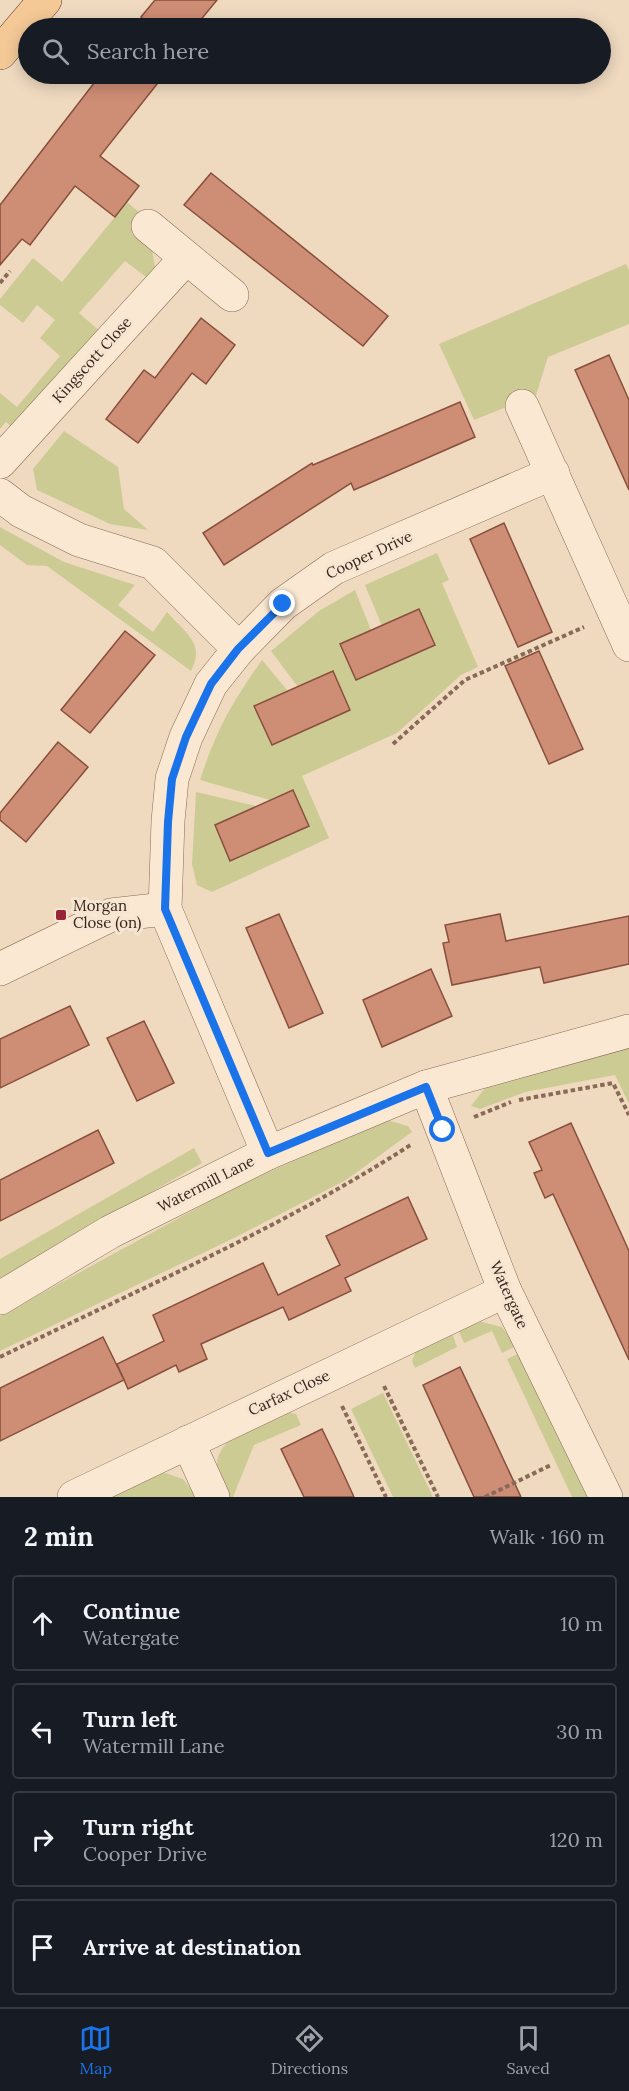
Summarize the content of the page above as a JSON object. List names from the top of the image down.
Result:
{
  "streets": {
    "street": [
      "Kingscott Close",
      "Cooper Drive",
      "Watermill Lane",
      "Watergate",
      "Carfax Close"
    ]
  },
  "crossings": [
    ["Cooper Drive", "Watermill Lane"],
    ["Watermill Lane", "Watergate"],
    ["Watergate", "Carfax Close"]
  ],
  "places": {
    "transit": ["Morgan Close (on)"]
  },
  "page": {
    "search": "Search here",
    "heading": ["2 min", "Walk · 160 m"],
    "list": [
      ["Continue", "Watergate", "10 m"],
      ["Turn left", "Watermill Lane", "30 m"],
      ["Turn right", "Cooper Drive", "120 m"],
      "Arrive at destination"
    ],
    "nav": ["Map", "Directions", "Saved"]
  }
}
